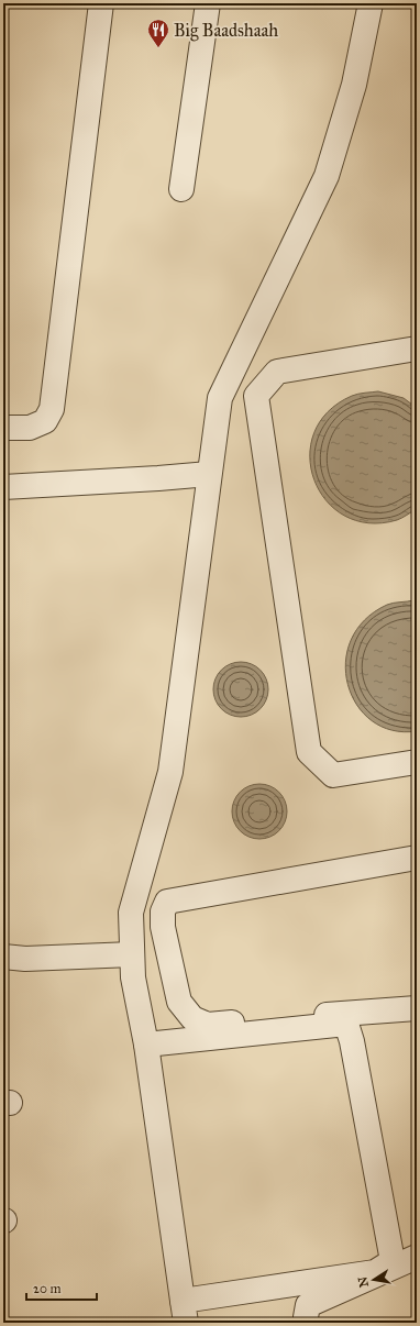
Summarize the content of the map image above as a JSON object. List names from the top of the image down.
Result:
{
  "places": {
    "restaurant": ["Big Baadshaah"]
  },
  "scale_bar": "20 m",
  "north": "left"
}
